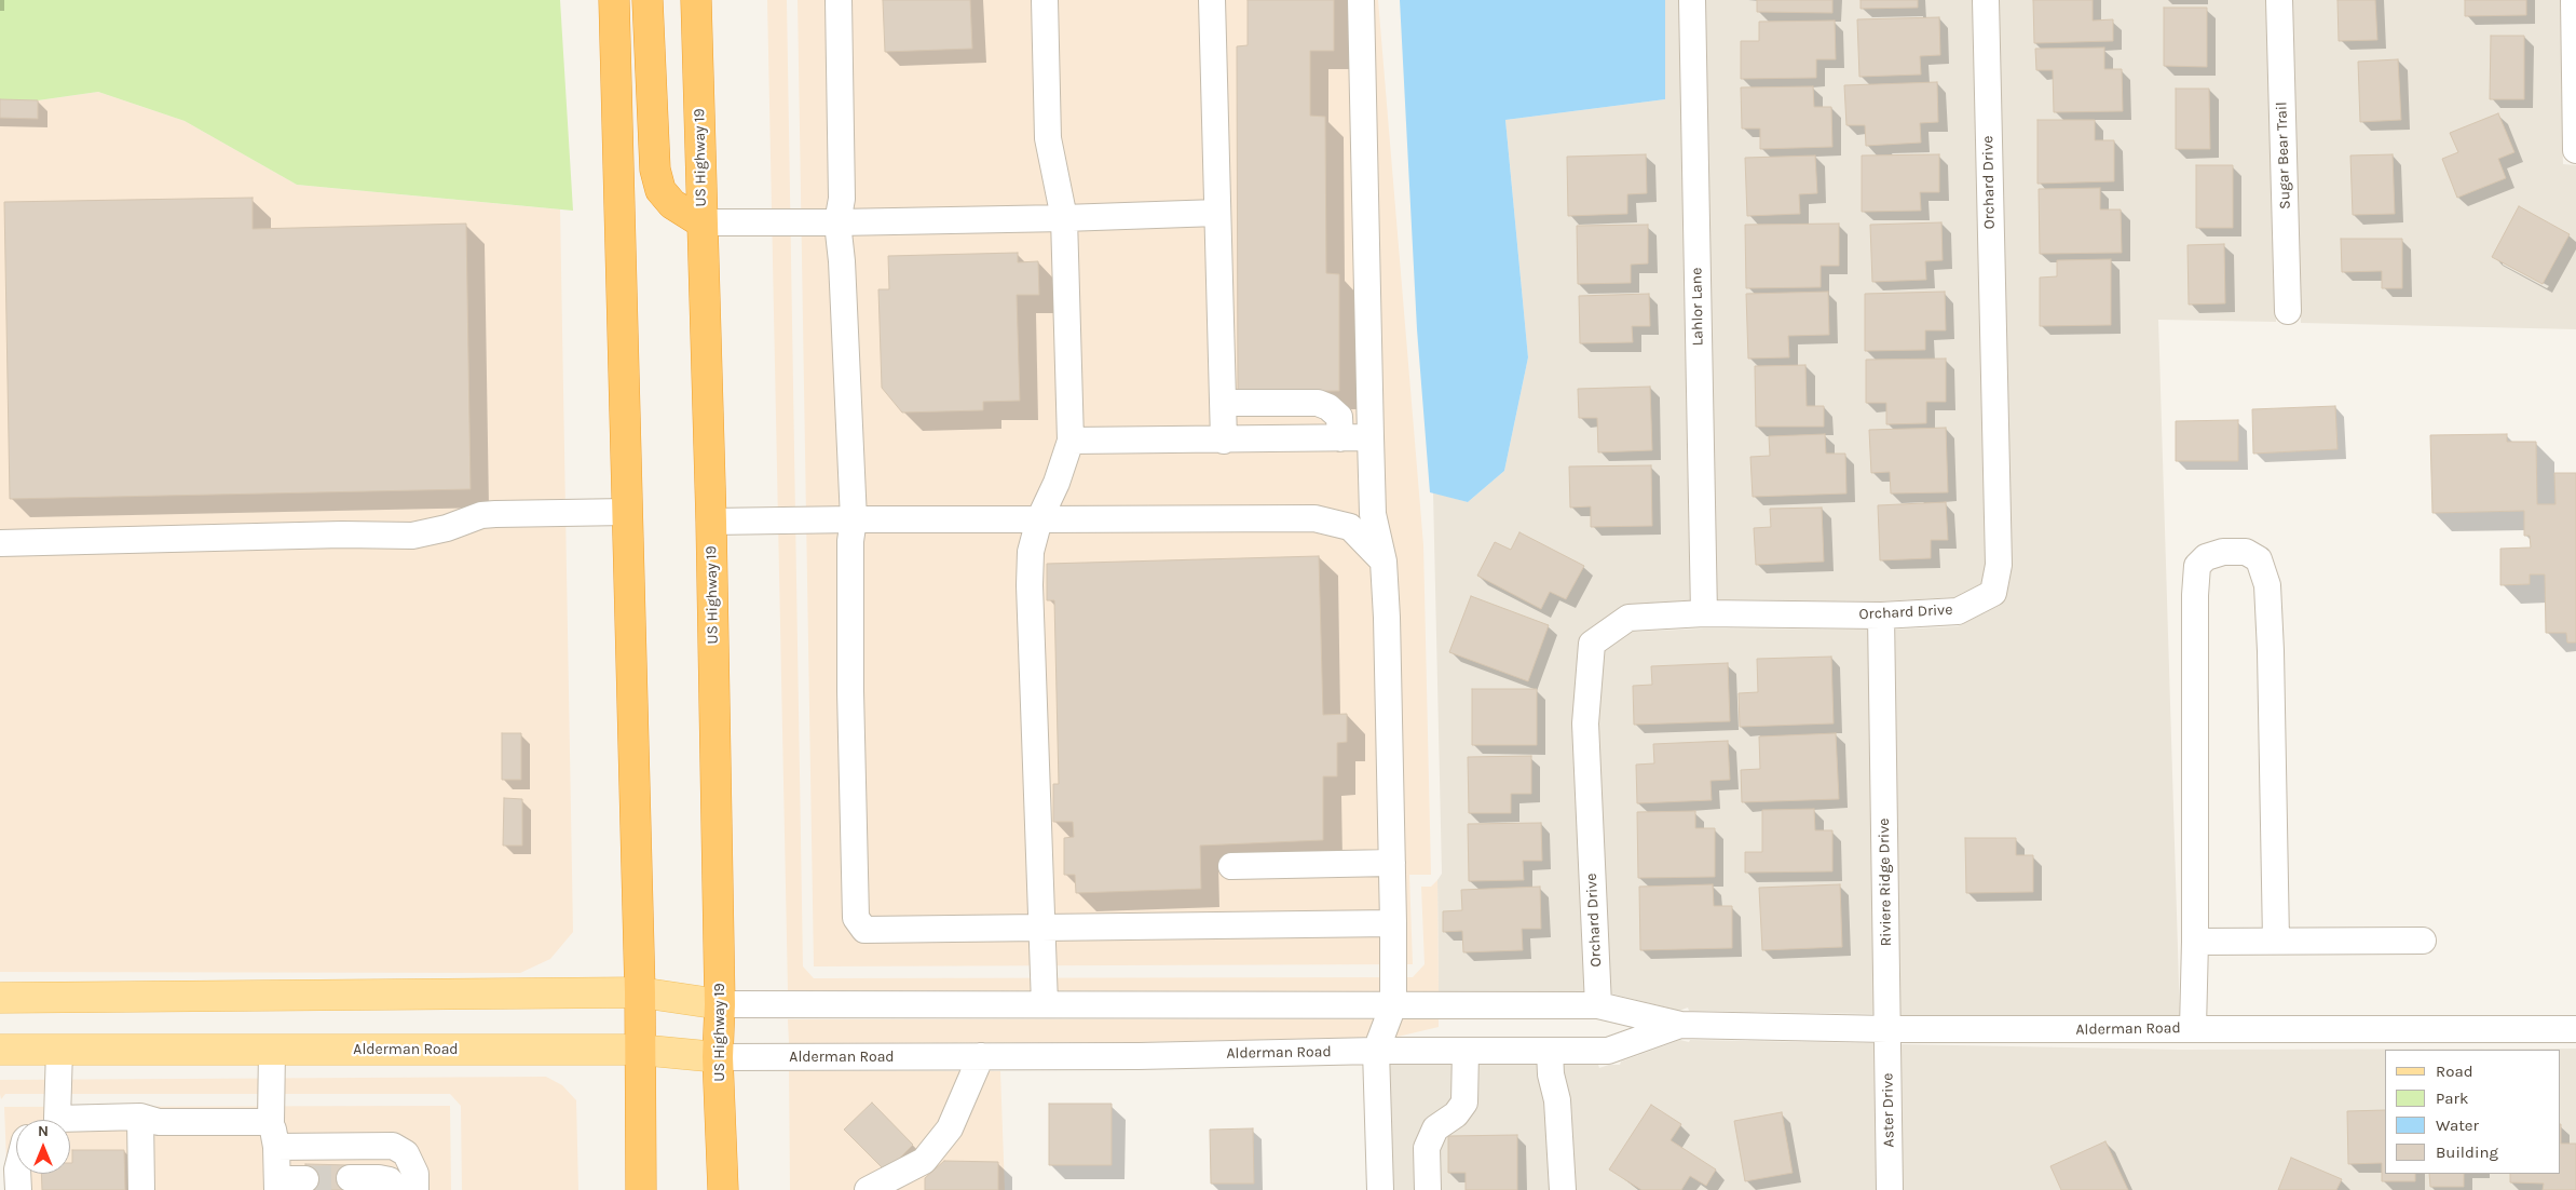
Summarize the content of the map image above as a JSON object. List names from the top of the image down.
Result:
{
  "streets": {
    "highway": ["US Highway 19"],
    "main road": ["Alderman Road"],
    "street": [
      "Sugar Bear Trail",
      "Orchard Drive",
      "Lahlor Lane",
      "Riviere Ridge Drive",
      "Aster Drive"
    ]
  },
  "crossings": [
    ["US Highway 19", "Alderman Road"],
    ["Orchard Drive", "Lahlor Lane"],
    ["Orchard Drive", "Riviere Ridge Drive"],
    ["Orchard Drive", "Alderman Road"],
    ["Riviere Ridge Drive", "Alderman Road"],
    ["Riviere Ridge Drive", "Aster Drive"],
    ["Alderman Road", "Aster Drive"]
  ],
  "legend": [
    "Road",
    "Park",
    "Water",
    "Building"
  ],
  "north": "top"
}
